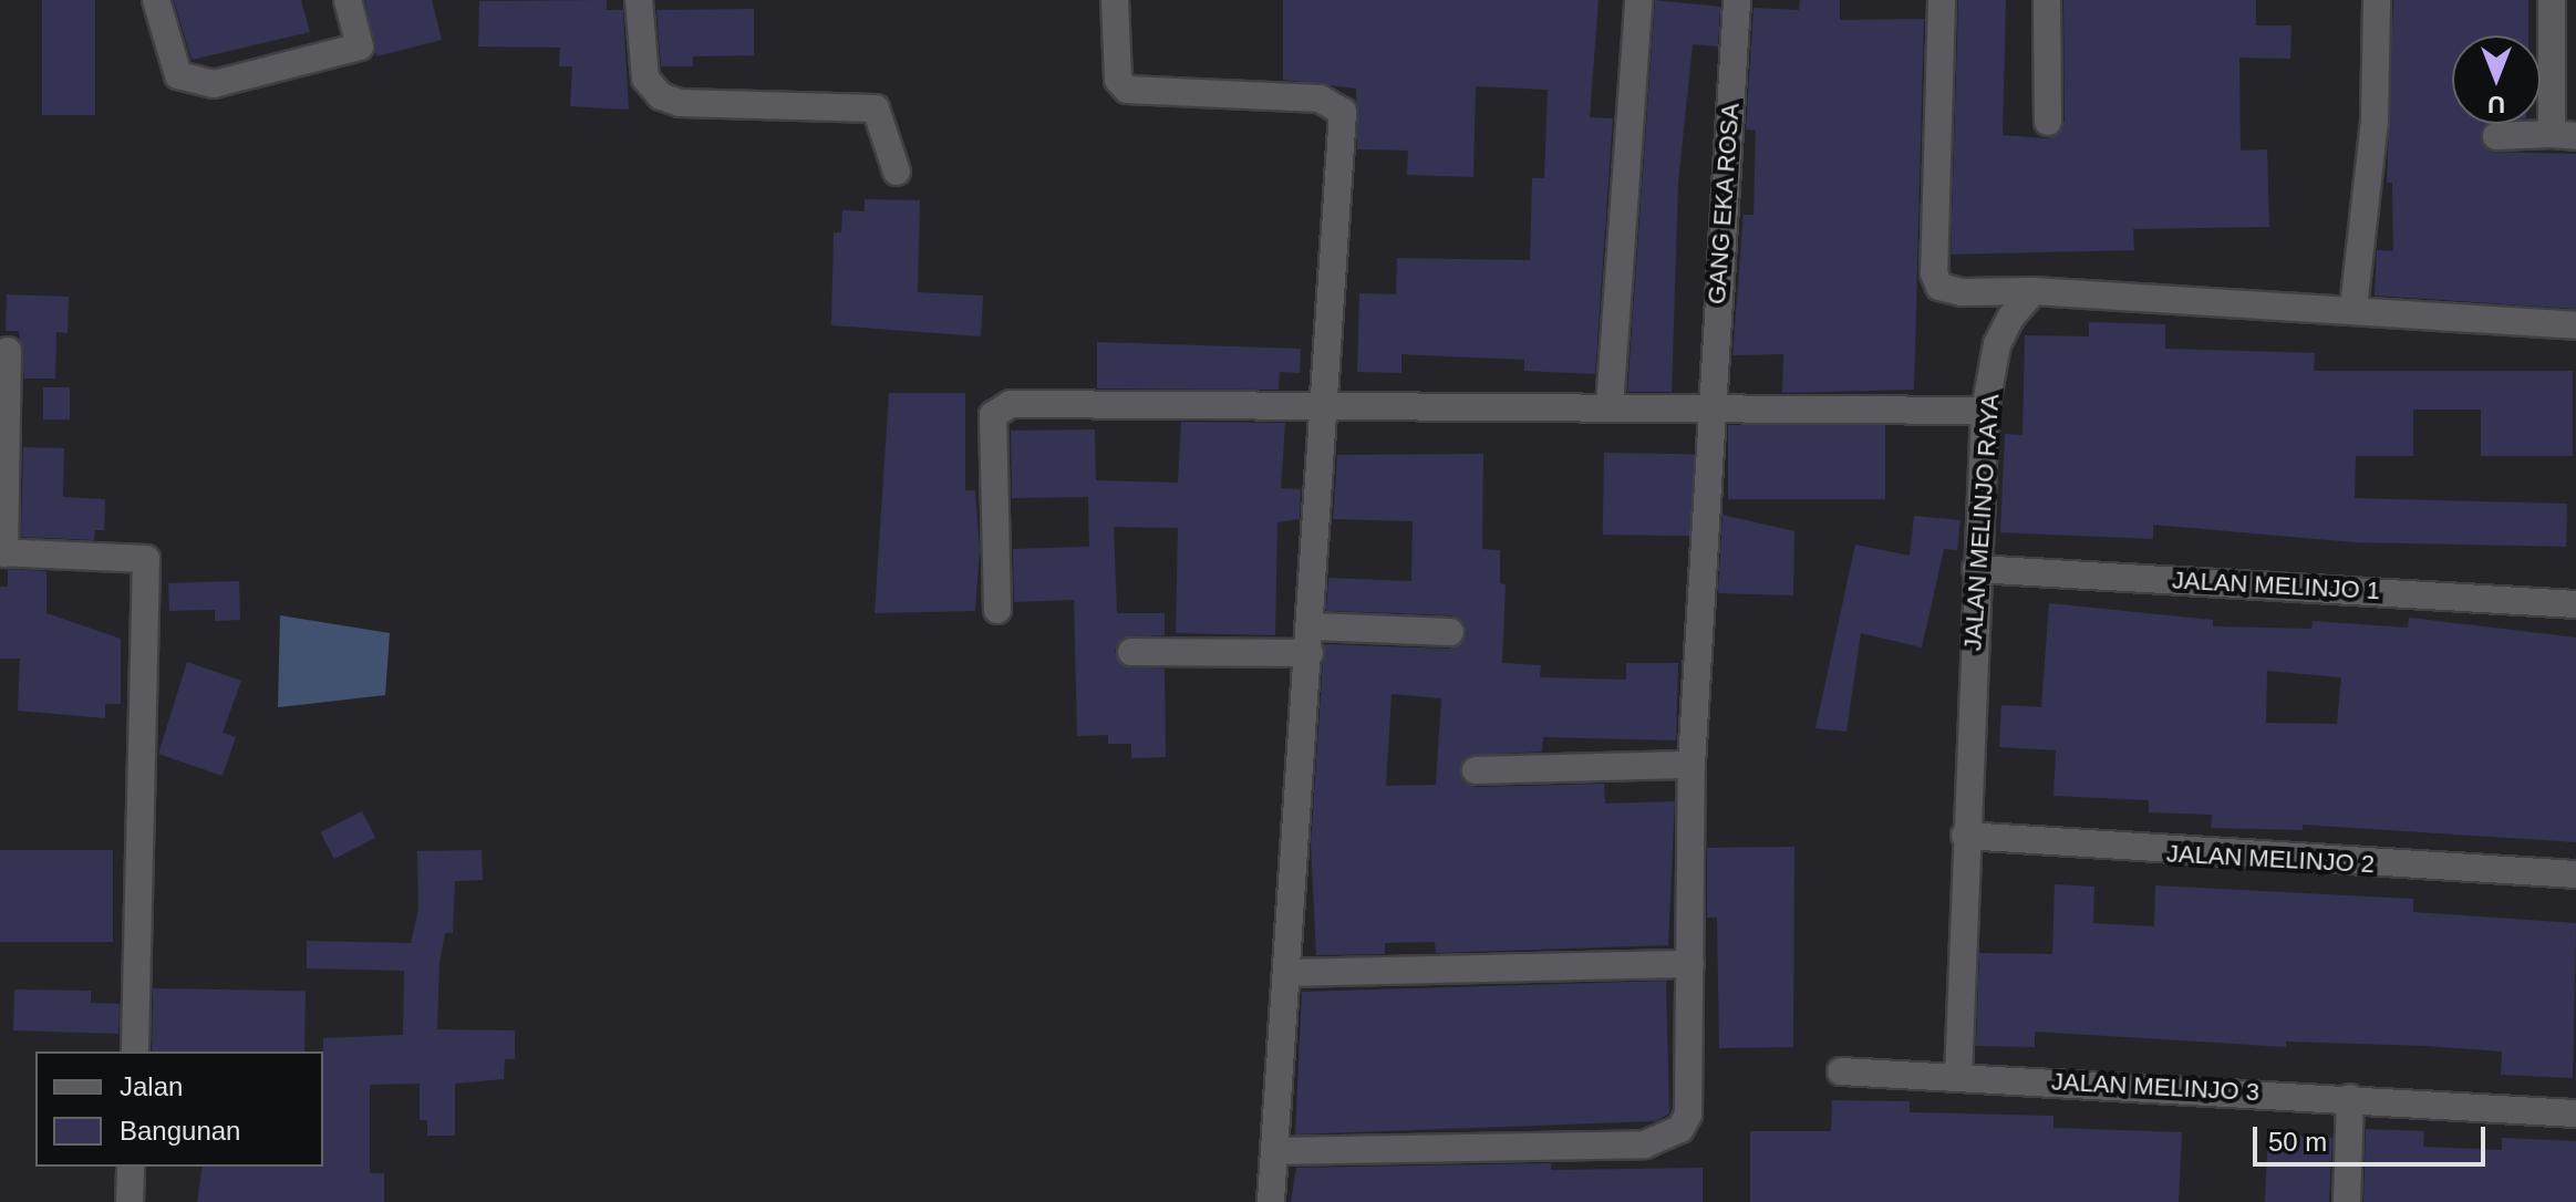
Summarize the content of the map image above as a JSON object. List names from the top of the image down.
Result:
{
  "streets": {
    "street": [
      "GANG EKA ROSA",
      "JALAN MELINJO RAYA",
      "JALAN MELINJO 1",
      "JALAN MELINJO 2",
      "JALAN MELINJO 3"
    ]
  },
  "crossings": [
    ["JALAN MELINJO RAYA", "JALAN MELINJO 1"],
    ["JALAN MELINJO RAYA", "JALAN MELINJO 2"],
    ["JALAN MELINJO RAYA", "JALAN MELINJO 3"]
  ],
  "legend": ["Jalan", "Bangunan"],
  "scale_bar": "50 m",
  "north": "bottom"
}
